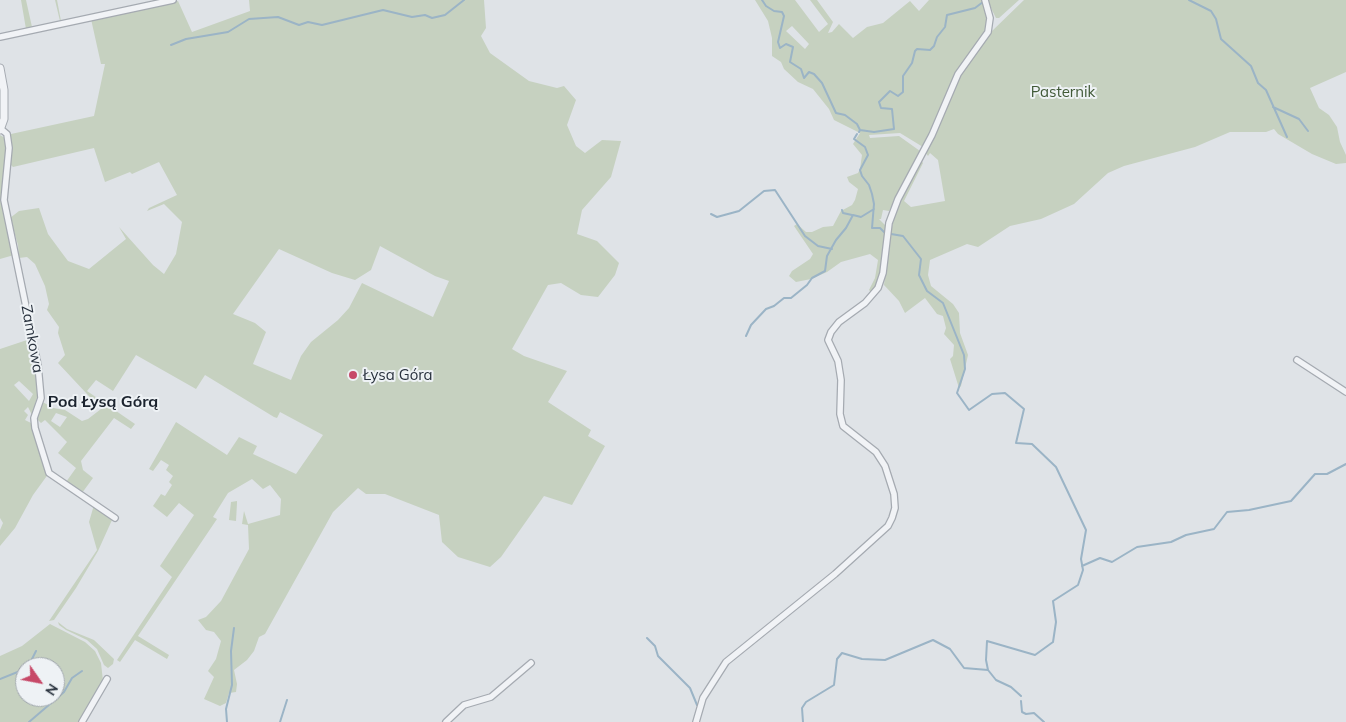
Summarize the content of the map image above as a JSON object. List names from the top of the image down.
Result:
{
  "streets": {
    "street": ["Zamkowa"]
  },
  "districts": ["Pod Łysą Górą"],
  "parks": ["Pasternik"],
  "places": ["Łysa Góra"],
  "north": "bottom right"
}
